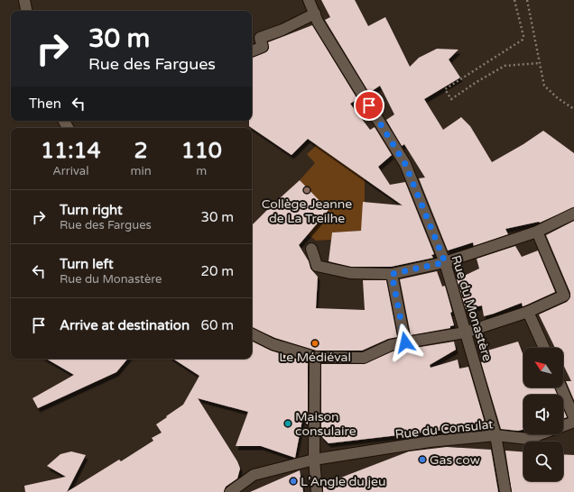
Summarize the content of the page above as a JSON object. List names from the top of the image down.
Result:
{
  "streets": {
    "street": ["Rue du Monastère", "Rue du Consulat"]
  },
  "crossings": [
    ["Rue du Monastère", "Rue du Consulat"]
  ],
  "places": [
    "Collège Jeanne de La Treilhe",
    "Le Médiéval",
    "Maison consulaire",
    "Gas cow",
    "L’Angle du jeu"
  ],
  "north": "top left",
  "page": {
    "turn": ["30 m", "Rue des Fargues"],
    "then": "Then",
    "eta": [
      "11:14",
      "Arrival",
      "2",
      "min",
      "110",
      "m"
    ],
    "list": [
      {
        "name": "Turn right",
        "note": "Rue des Fargues",
        "value": "30 m"
      },
      {
        "name": "Turn left",
        "note": "Rue du Monastère",
        "value": "20 m"
      },
      {
        "name": "Arrive at destination",
        "value": "60 m"
      }
    ]
  }
}
